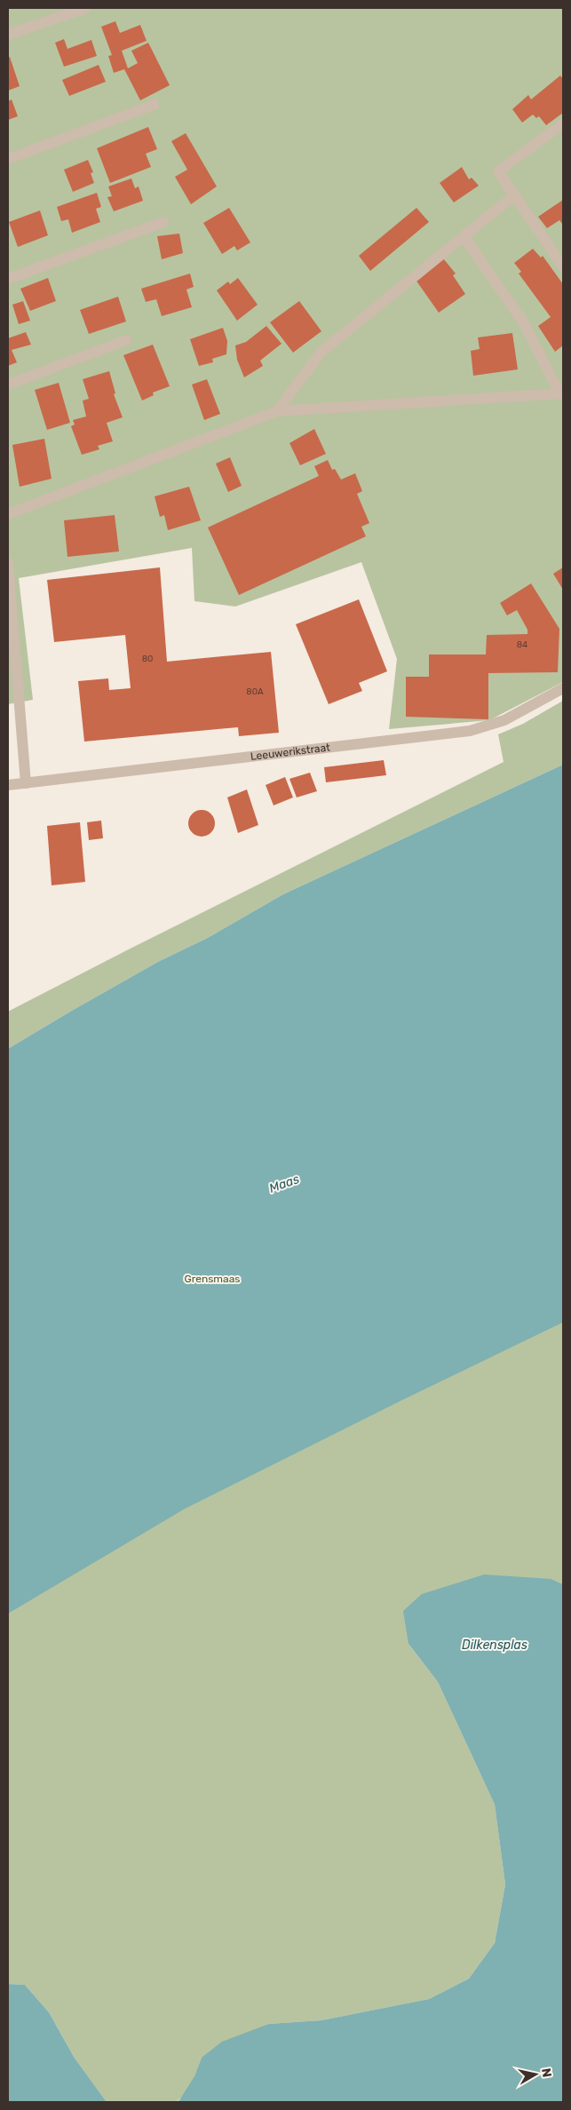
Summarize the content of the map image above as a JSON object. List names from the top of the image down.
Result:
{
  "streets": {
    "street": ["Leeuwerikstraat"]
  },
  "water": ["Maas", "Dilkensplas"],
  "parks": ["Grensmaas"],
  "house_numbers": ["84", "80", "80A"],
  "north": "right"
}
